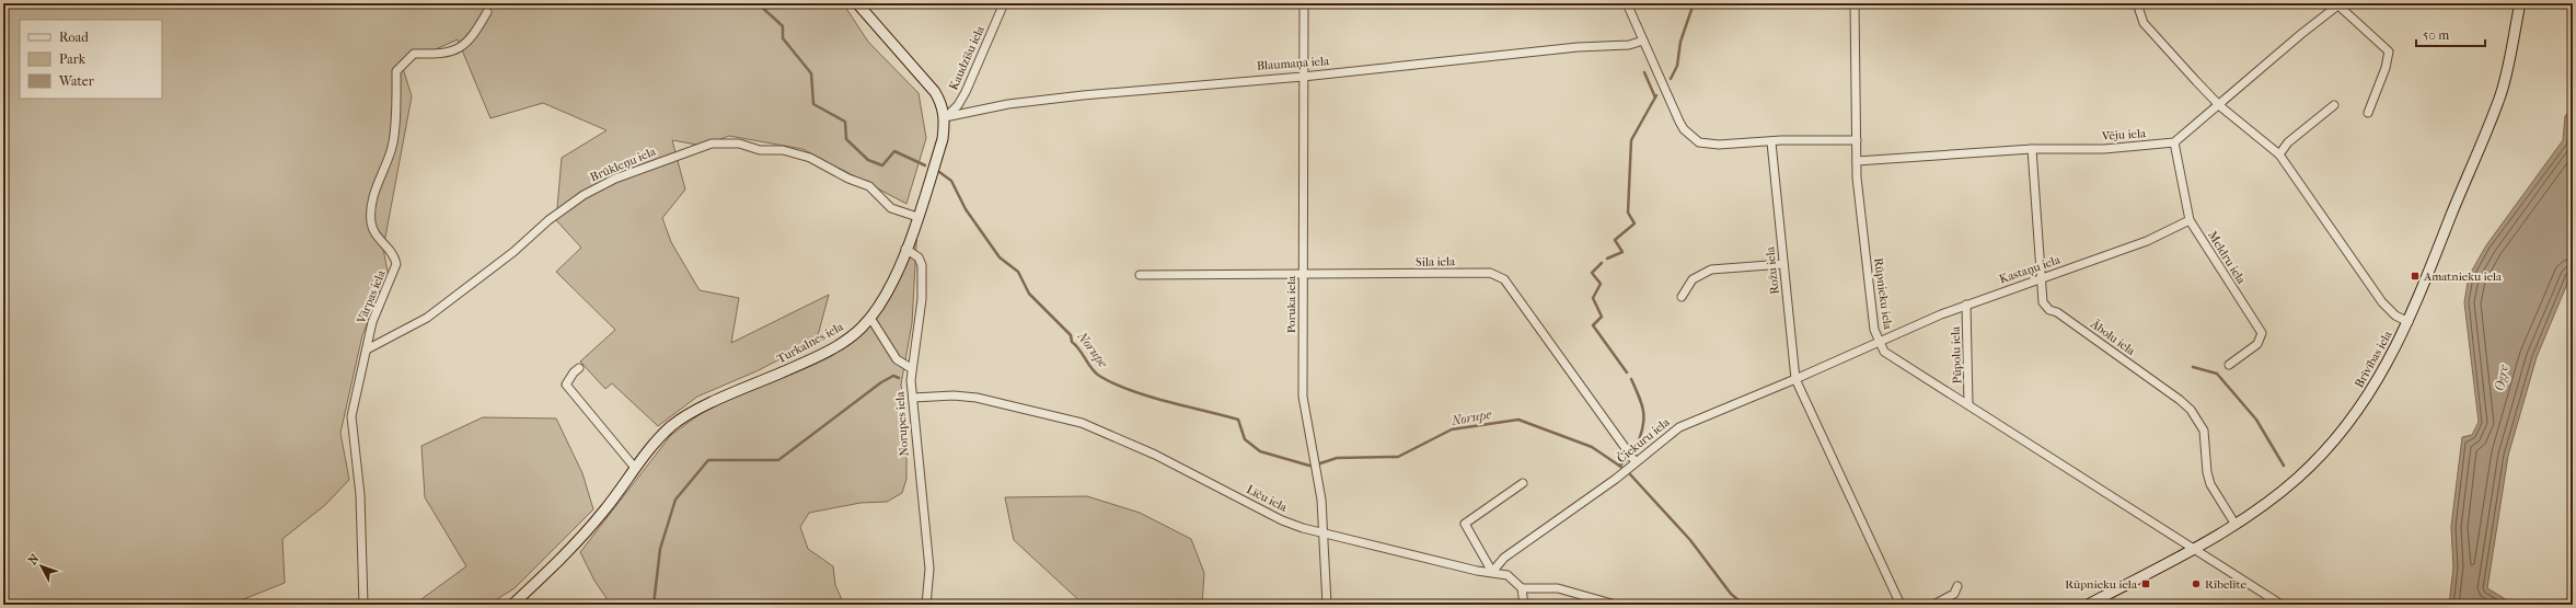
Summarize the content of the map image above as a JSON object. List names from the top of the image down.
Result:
{
  "streets": {
    "main road": ["Turkalnes iela", "Brīvības iela"],
    "street": [
      "Kaudzīšu iela",
      "Blaumaņa iela",
      "Vēju iela",
      "Brūkleņu iela",
      "Meldru iela",
      "Sila iela",
      "Kastaņu iela",
      "Rožu iela",
      "Rūpnieku iela",
      "Vārpas iela",
      "Poruka iela",
      "Ābolu iela",
      "Pūpolu iela",
      "Norupes iela",
      "Čiekuru iela",
      "Līču iela"
    ]
  },
  "crossings": [
    ["Kaudzīšu iela", "Blaumaņa iela"],
    ["Kaudzīšu iela", "Turkalnes iela"],
    ["Blaumaņa iela", "Poruka iela"],
    ["Blaumaņa iela", "Turkalnes iela"],
    ["Vēju iela", "Meldru iela"],
    ["Vēju iela", "Rūpnieku iela"],
    ["Vēju iela", "Ābolu iela"],
    ["Brūkleņu iela", "Vārpas iela"],
    ["Brūkleņu iela", "Turkalnes iela"],
    ["Meldru iela", "Kastaņu iela"],
    ["Sila iela", "Poruka iela"],
    ["Sila iela", "Čiekuru iela"],
    ["Kastaņu iela", "Rūpnieku iela"],
    ["Kastaņu iela", "Ābolu iela"],
    ["Kastaņu iela", "Pūpolu iela"],
    ["Kastaņu iela", "Čiekuru iela"],
    ["Rožu iela", "Čiekuru iela"],
    ["Rūpnieku iela", "Pūpolu iela"],
    ["Rūpnieku iela", "Brīvības iela"],
    ["Rūpnieku iela", "Čiekuru iela"],
    ["Poruka iela", "Līču iela"],
    ["Ābolu iela", "Brīvības iela"],
    ["Turkalnes iela", "Norupes iela"],
    ["Norupes iela", "Līču iela"],
    ["Čiekuru iela", "Līču iela"]
  ],
  "water": ["Norupe", "Ogre"],
  "places": {
    "transit": ["Amatnieku iela", "Rūpnieku iela"],
    "other": ["Rībelīte"]
  },
  "legend": ["Road", "Park", "Water"],
  "scale_bar": "50 m",
  "north": "top left"
}
